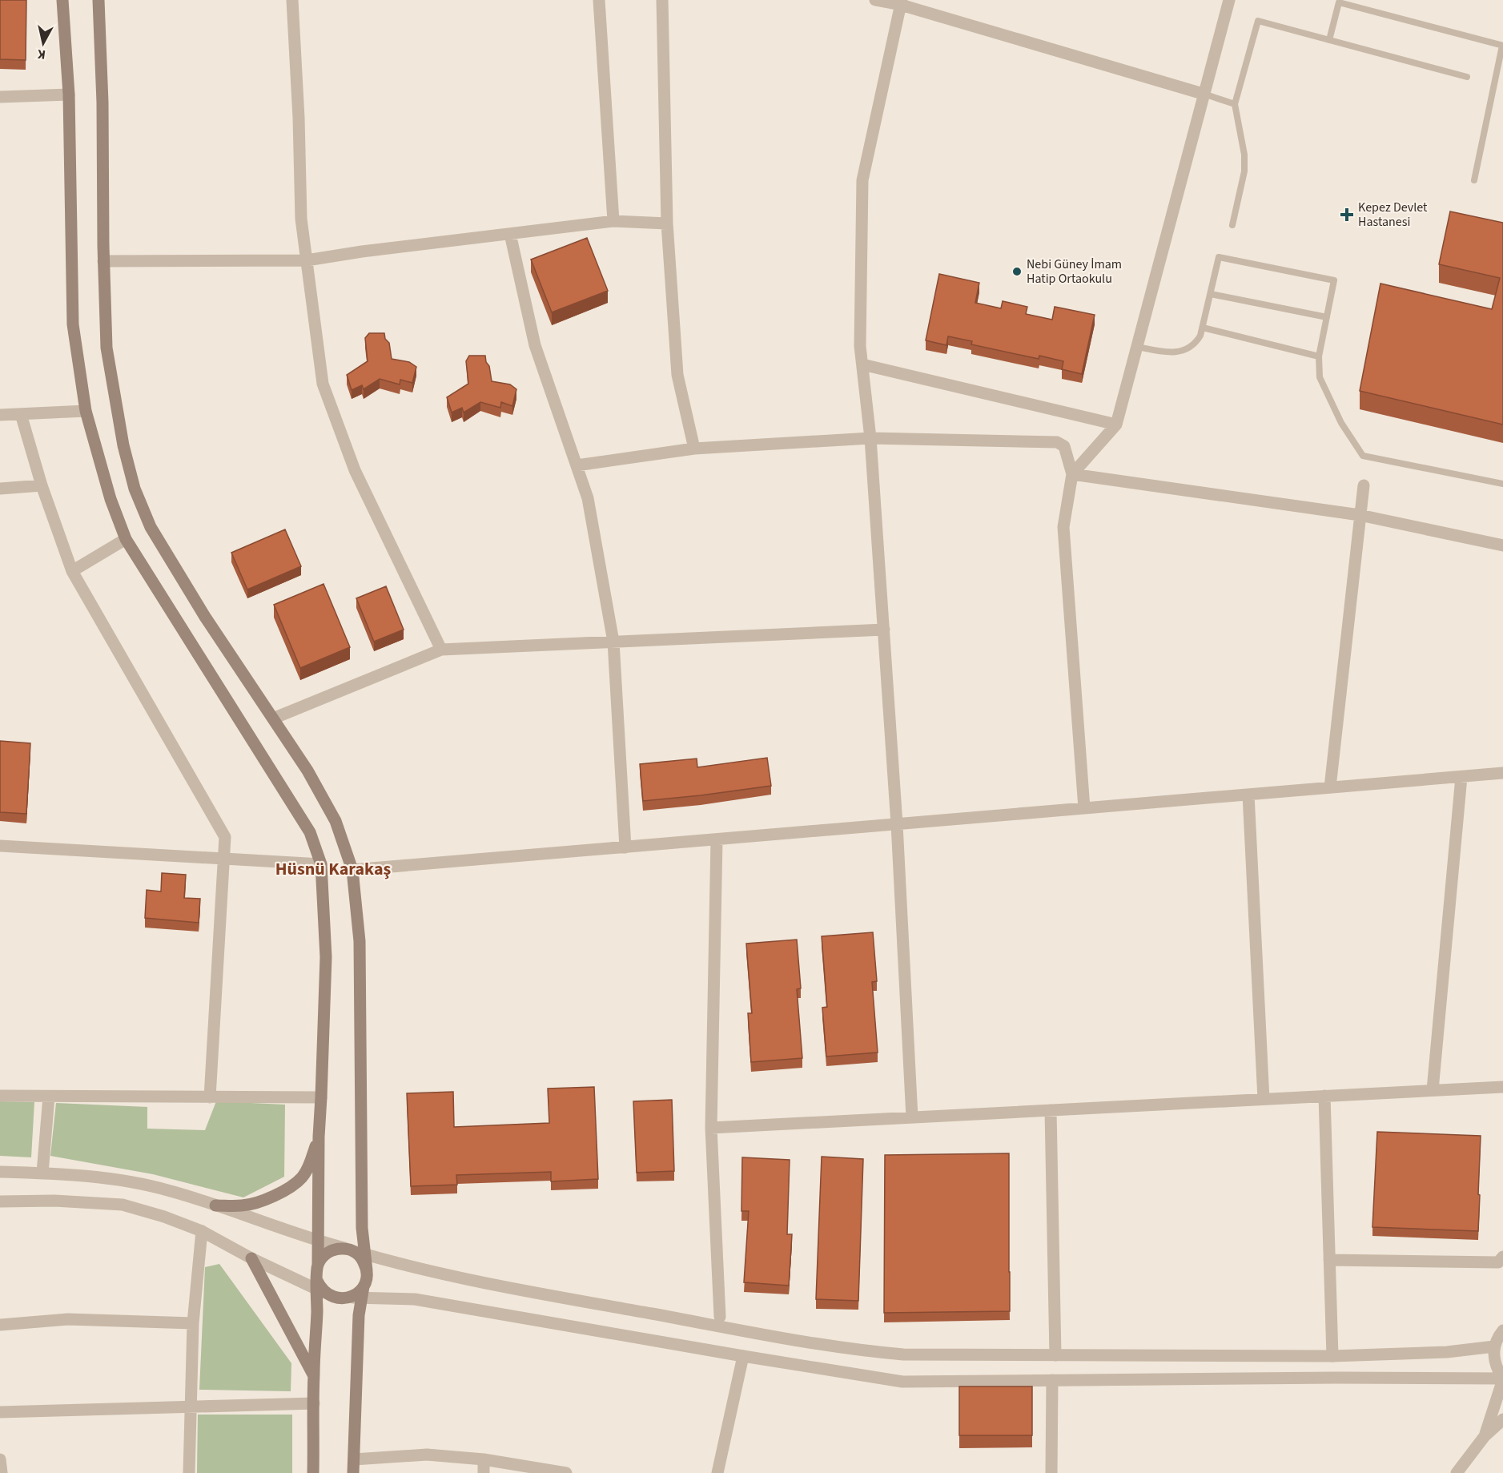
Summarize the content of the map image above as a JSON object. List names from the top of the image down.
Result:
{
  "districts": ["Hüsnü Karakaş"],
  "places": {
    "health": ["Kepez Devlet Hastanesi"],
    "other": ["Nebi Güney İmam Hatip Ortaokulu"]
  },
  "north": "bottom"
}
